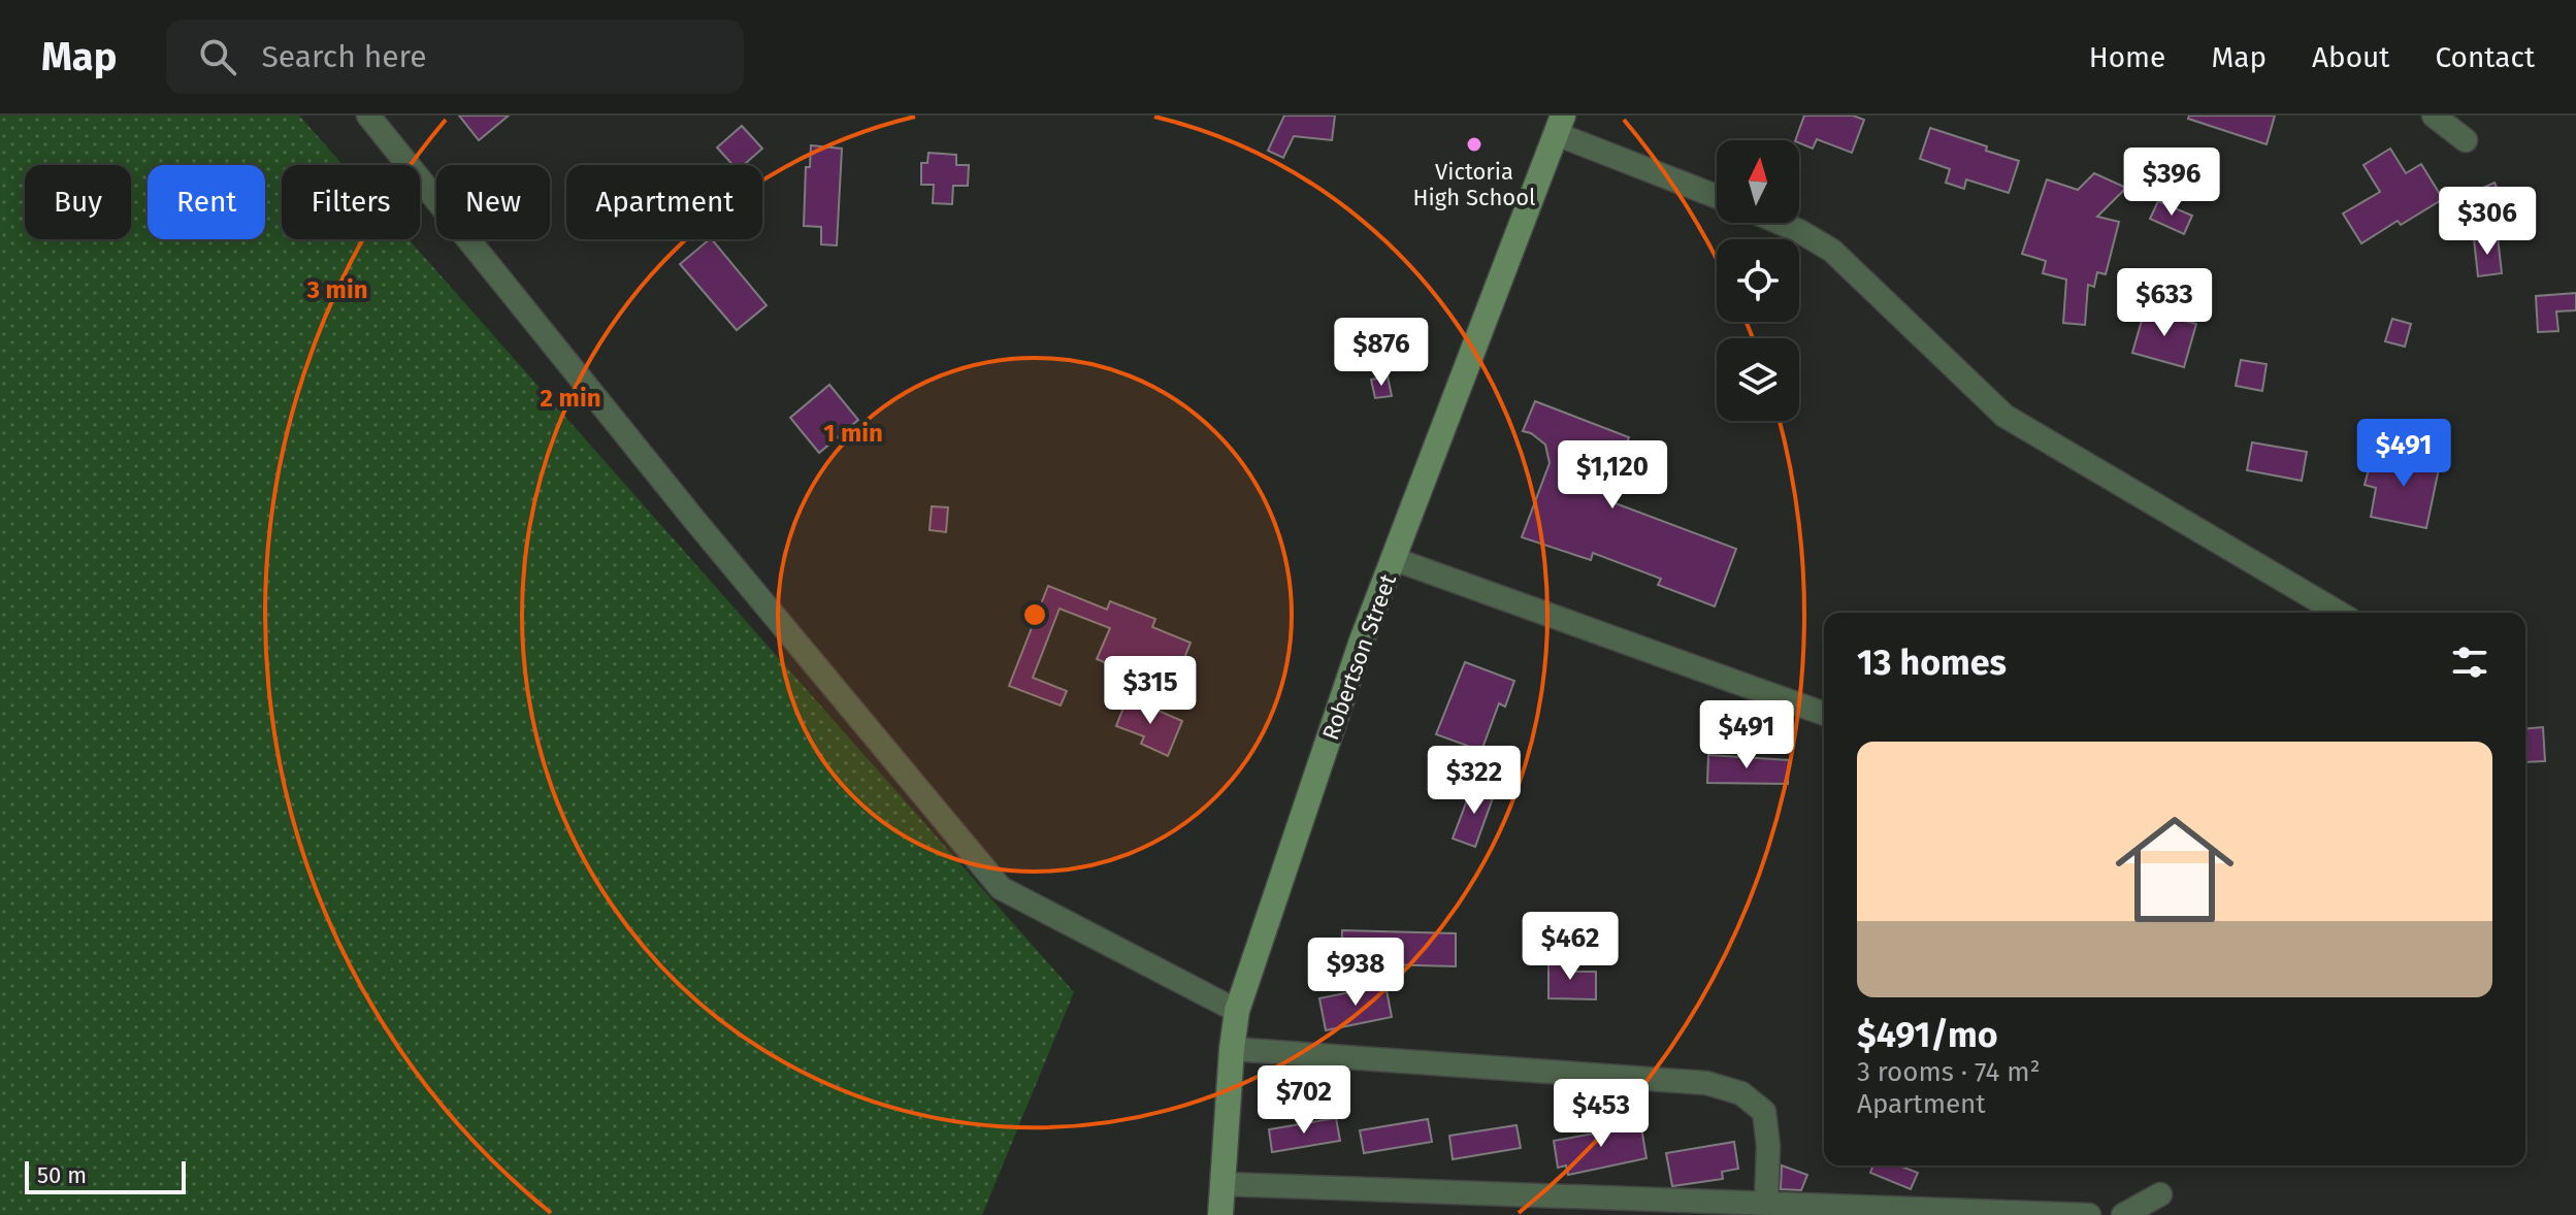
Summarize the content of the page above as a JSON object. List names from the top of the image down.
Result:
{
  "streets": {
    "street": ["Robertson Street"]
  },
  "places": ["Victoria High School"],
  "scale_bar": "50 m",
  "north": "top",
  "page": {
    "header": "Map",
    "search": "Search here",
    "nav": [
      "Home",
      "Map",
      "About",
      "Contact"
    ],
    "price": [
      "$396",
      "$306",
      "$633",
      "$876",
      "$491",
      "$1,120",
      "$315",
      "$491",
      "$322",
      "$462",
      "$938",
      "$702",
      "$453"
    ],
    "chip": [
      "Buy",
      "Rent",
      "Filters",
      "New",
      "Apartment"
    ],
    "heading": "13 homes",
    "list": [
      {
        "name": "$491/mo",
        "note": "3 rooms · 74 m² · Apartment"
      }
    ],
    "scale": "50 m"
  },
  "rings": ["3 min", "2 min", "1 min"]
}
